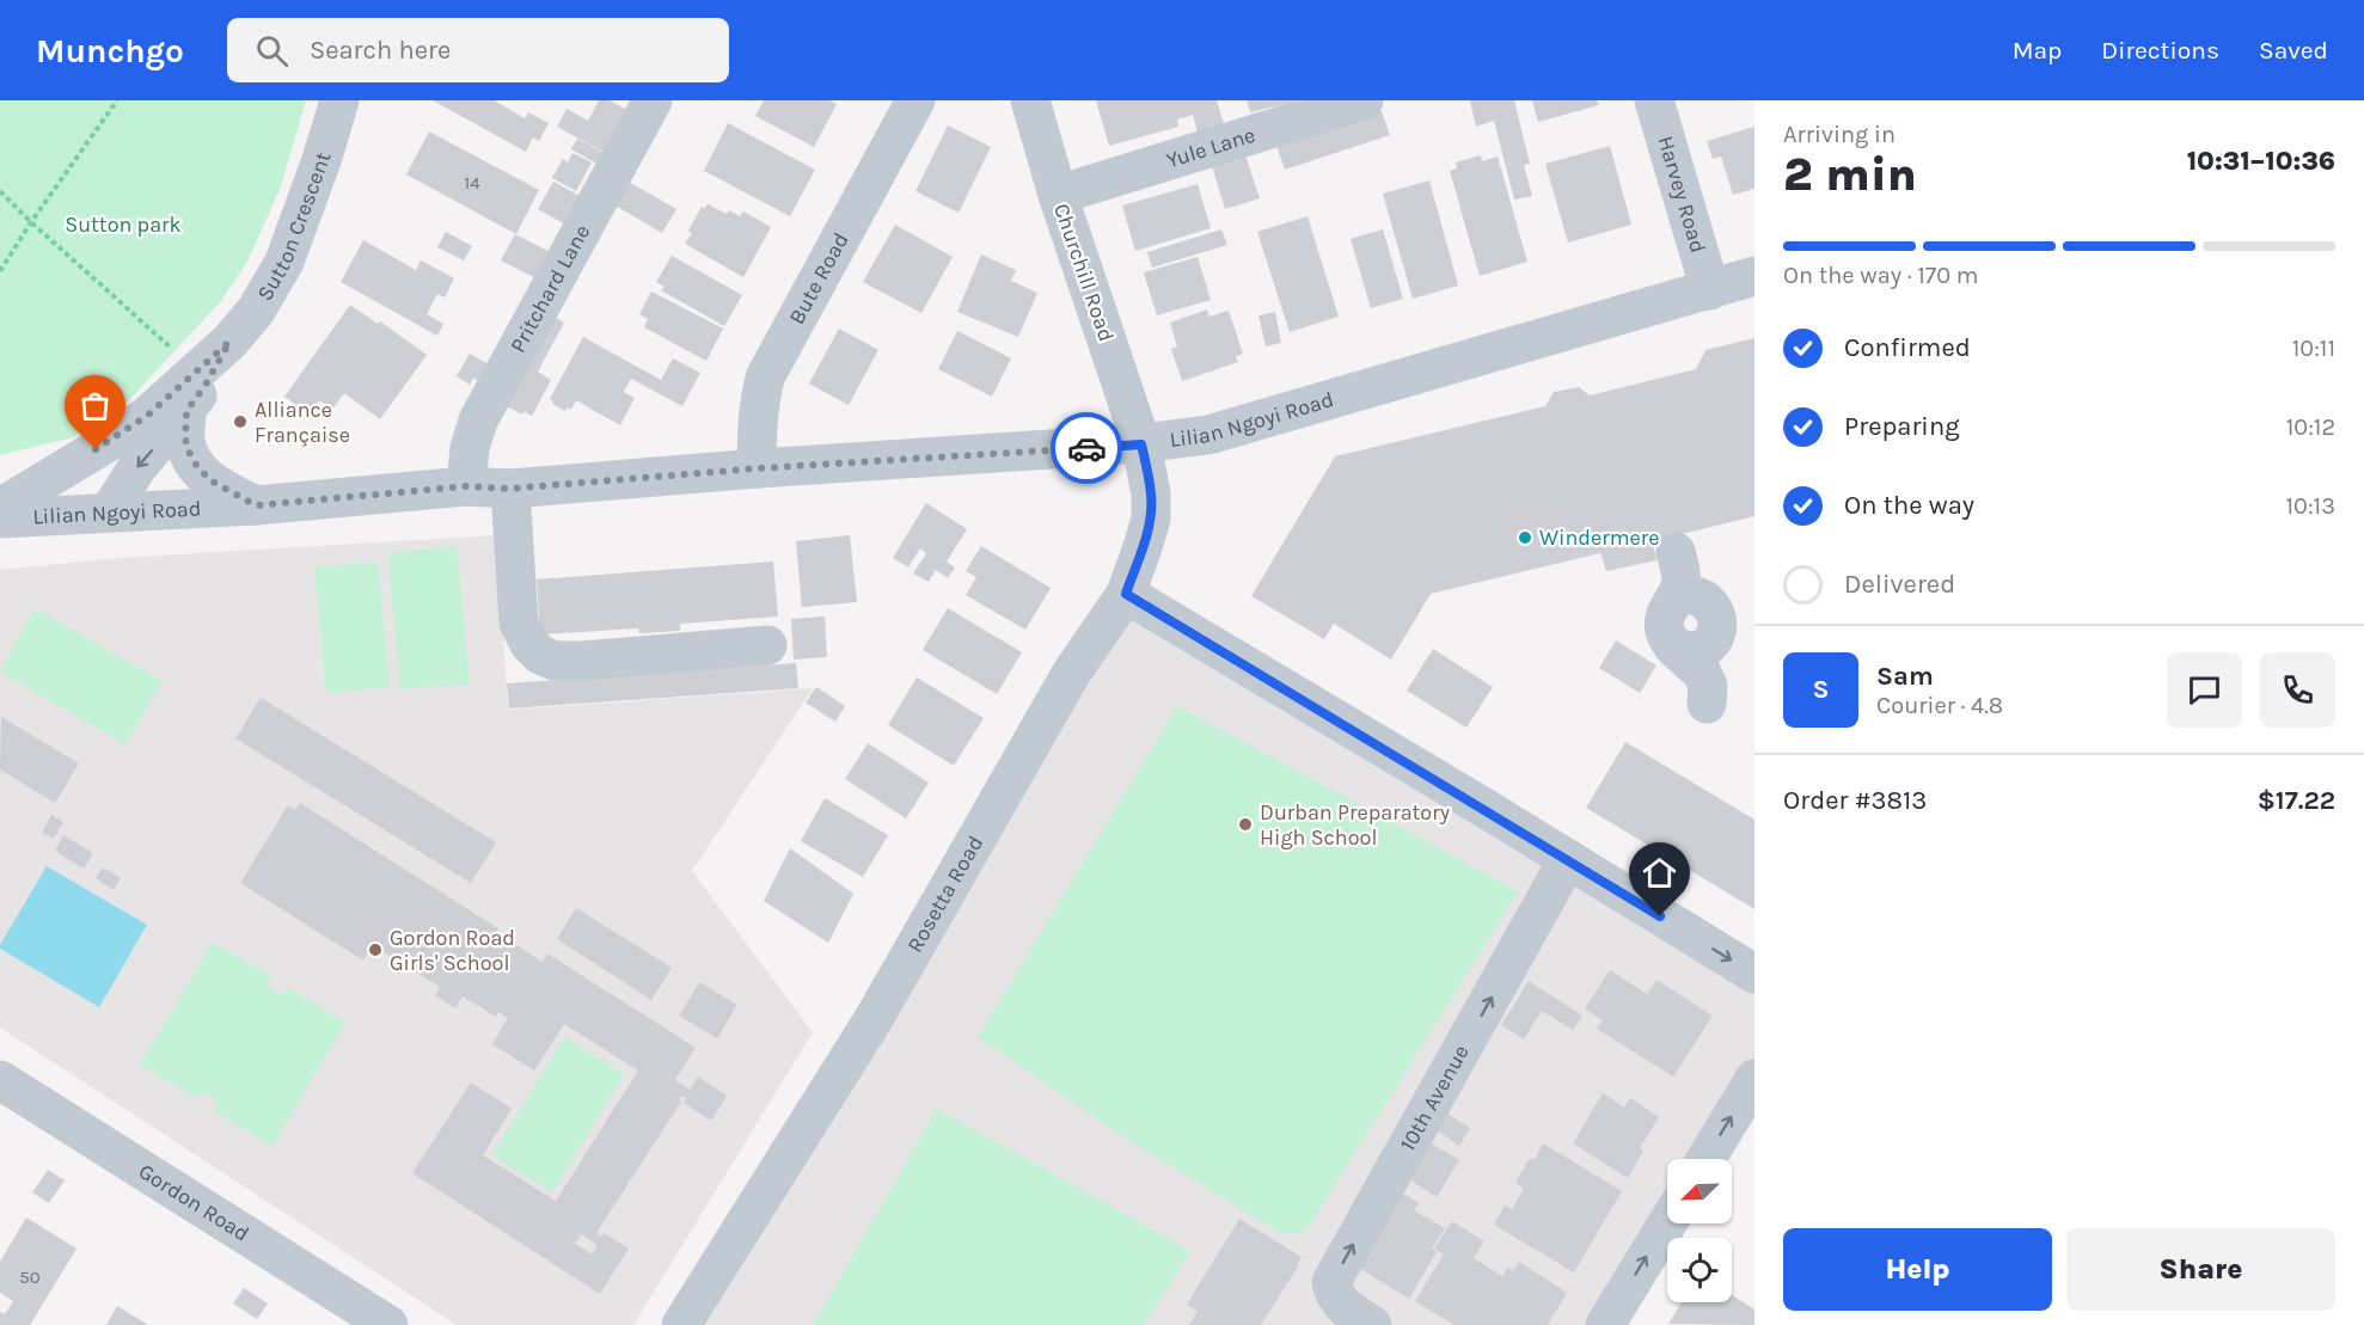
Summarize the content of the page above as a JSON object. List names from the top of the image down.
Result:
{
  "streets": {
    "street": [
      "Yule Lane",
      "Harvey Road",
      "Sutton Crescent",
      "Churchill Road",
      "Bute Road",
      "Pritchard Lane",
      "Lilian Ngoyi Road",
      "Rosetta Road",
      "10th Avenue",
      "Gordon Road"
    ]
  },
  "crossings": [
    ["Yule Lane", "Churchill Road"],
    ["Harvey Road", "Lilian Ngoyi Road"],
    ["Sutton Crescent", "Lilian Ngoyi Road"],
    ["Churchill Road", "Lilian Ngoyi Road"],
    ["Churchill Road", "Rosetta Road"],
    ["Bute Road", "Lilian Ngoyi Road"],
    ["Pritchard Lane", "Lilian Ngoyi Road"],
    ["Lilian Ngoyi Road", "Rosetta Road"]
  ],
  "one_way": ["10th Avenue"],
  "parks": ["Sutton park"],
  "places": [
    "Alliance Française",
    "Windermere",
    "Durban Preparatory High School",
    "Gordon Road Girls' School"
  ],
  "house_numbers": ["14", "50"],
  "north": "bottom left",
  "page": {
    "header": "Munchgo",
    "search": "Search here",
    "nav": ["Map", "Directions", "Saved"],
    "heading": ["2 min", "Arriving in", "10:31–10:36"],
    "panel": [
      "Sam",
      "Courier · 4.8",
      "Order #3813",
      "$17.22"
    ],
    "bar": "On the way · 170 m",
    "list": [
      ["Confirmed", "10:11"],
      ["Preparing", "10:12"],
      ["On the way", "10:13"],
      "Delivered"
    ],
    "round": "S",
    "buttons": ["Help", "Share"]
  }
}
